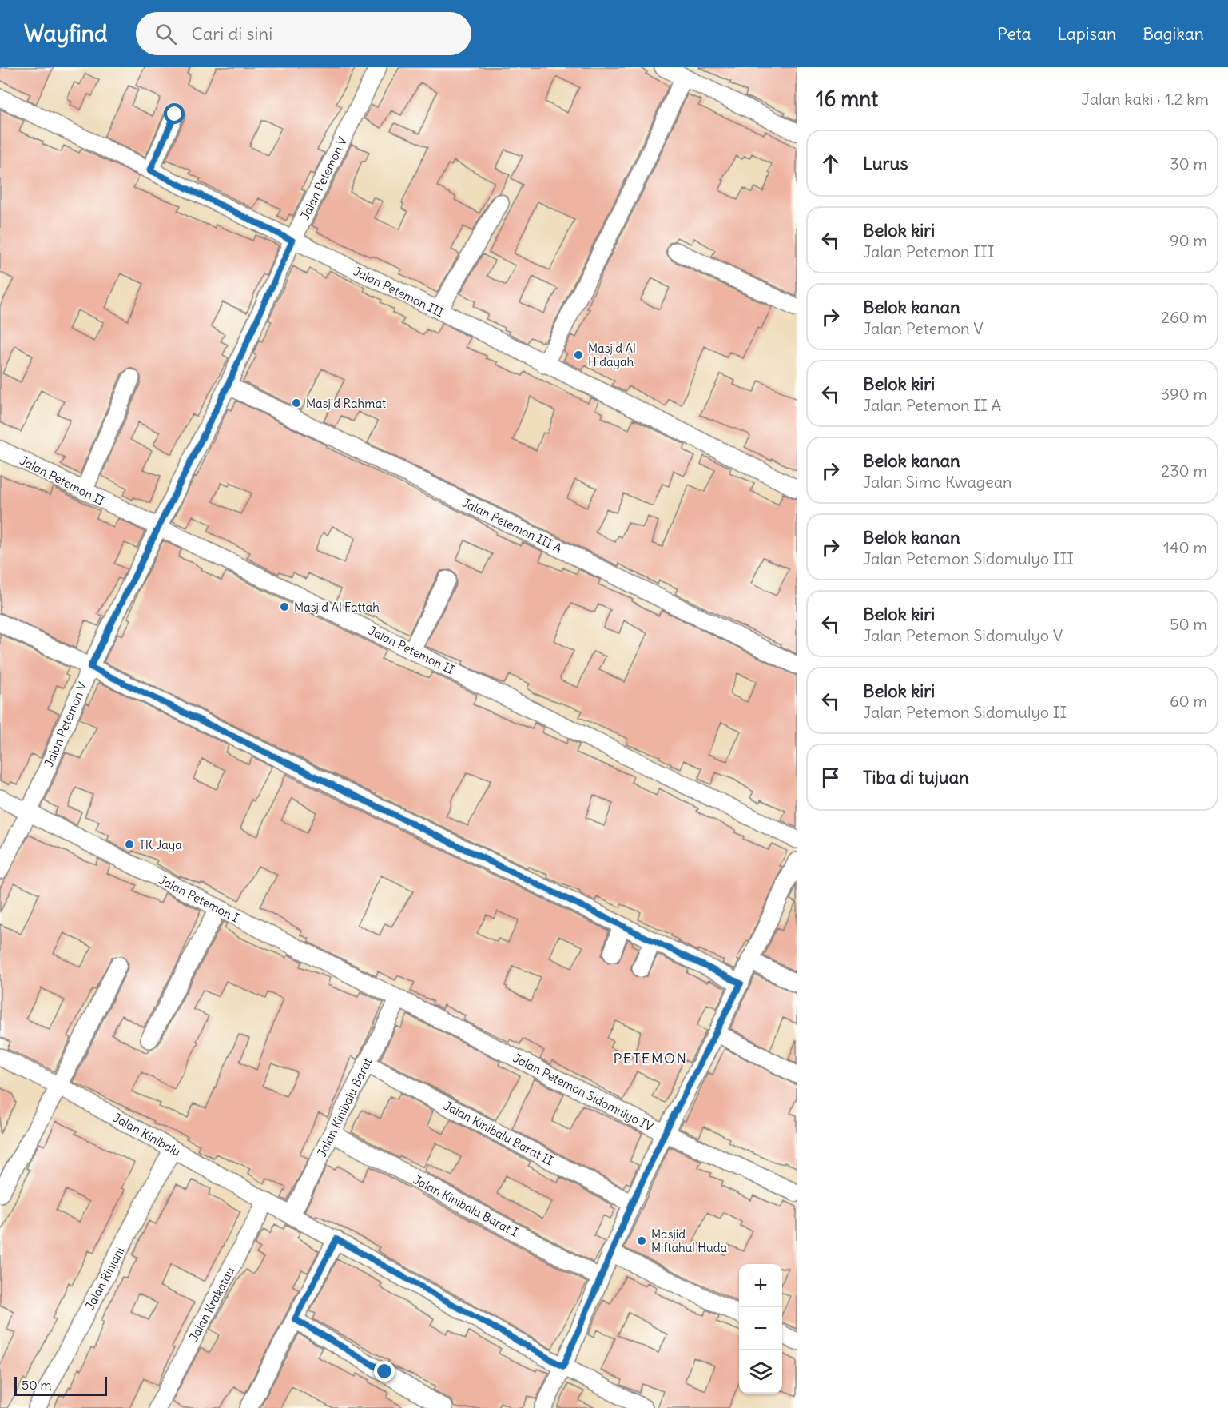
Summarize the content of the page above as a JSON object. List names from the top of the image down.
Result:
{
  "streets": {
    "street": [
      "Jalan Petemon V",
      "Jalan Petemon III",
      "Jalan Petemon II",
      "Jalan Petemon III A",
      "Jalan Petemon I",
      "Jalan Petemon Sidomulyo IV",
      "Jalan Kinibalu Barat",
      "Jalan Kinibalu Barat II",
      "Jalan Kinibalu",
      "Jalan Kinibalu Barat I",
      "Jalan Rinjani",
      "Jalan Krakatau"
    ]
  },
  "crossings": [
    ["Jalan Petemon V", "Jalan Petemon III"],
    ["Jalan Petemon V", "Jalan Petemon II"],
    ["Jalan Petemon V", "Jalan Petemon III A"],
    ["Jalan Petemon V", "Jalan Petemon I"],
    ["Jalan Petemon I", "Jalan Petemon Sidomulyo IV"],
    ["Jalan Petemon I", "Jalan Kinibalu Barat"],
    ["Jalan Petemon Sidomulyo IV", "Jalan Kinibalu Barat"],
    ["Jalan Kinibalu Barat", "Jalan Kinibalu Barat II"],
    ["Jalan Kinibalu Barat", "Jalan Kinibalu"],
    ["Jalan Kinibalu Barat", "Jalan Kinibalu Barat I"],
    ["Jalan Kinibalu", "Jalan Rinjani"],
    ["Jalan Kinibalu", "Jalan Krakatau"]
  ],
  "districts": ["PETEMON"],
  "places": [
    "Masjid Al Hidayah",
    "Masjid Rahmat",
    "Masjid Al Fattah",
    "TK Jaya",
    "Masjid Miftahul Huda"
  ],
  "scale_bar": "50 m",
  "page": {
    "header": "Wayfind",
    "search": "Cari di sini",
    "nav": ["Peta", "Lapisan", "Bagikan"],
    "heading": ["16 mnt", "Jalan kaki · 1.2 km"],
    "list": [
      ["Lurus", "30 m"],
      ["Belok kiri", "Jalan Petemon III", "90 m"],
      ["Belok kanan", "Jalan Petemon V", "260 m"],
      ["Belok kiri", "Jalan Petemon II A", "390 m"],
      ["Belok kanan", "Jalan Simo Kwagean", "230 m"],
      ["Belok kanan", "Jalan Petemon Sidomulyo III", "140 m"],
      ["Belok kiri", "Jalan Petemon Sidomulyo V", "50 m"],
      ["Belok kiri", "Jalan Petemon Sidomulyo II", "60 m"],
      "Tiba di tujuan"
    ],
    "map_buttons": ["+", "−"],
    "scale": "50 m"
  }
}
